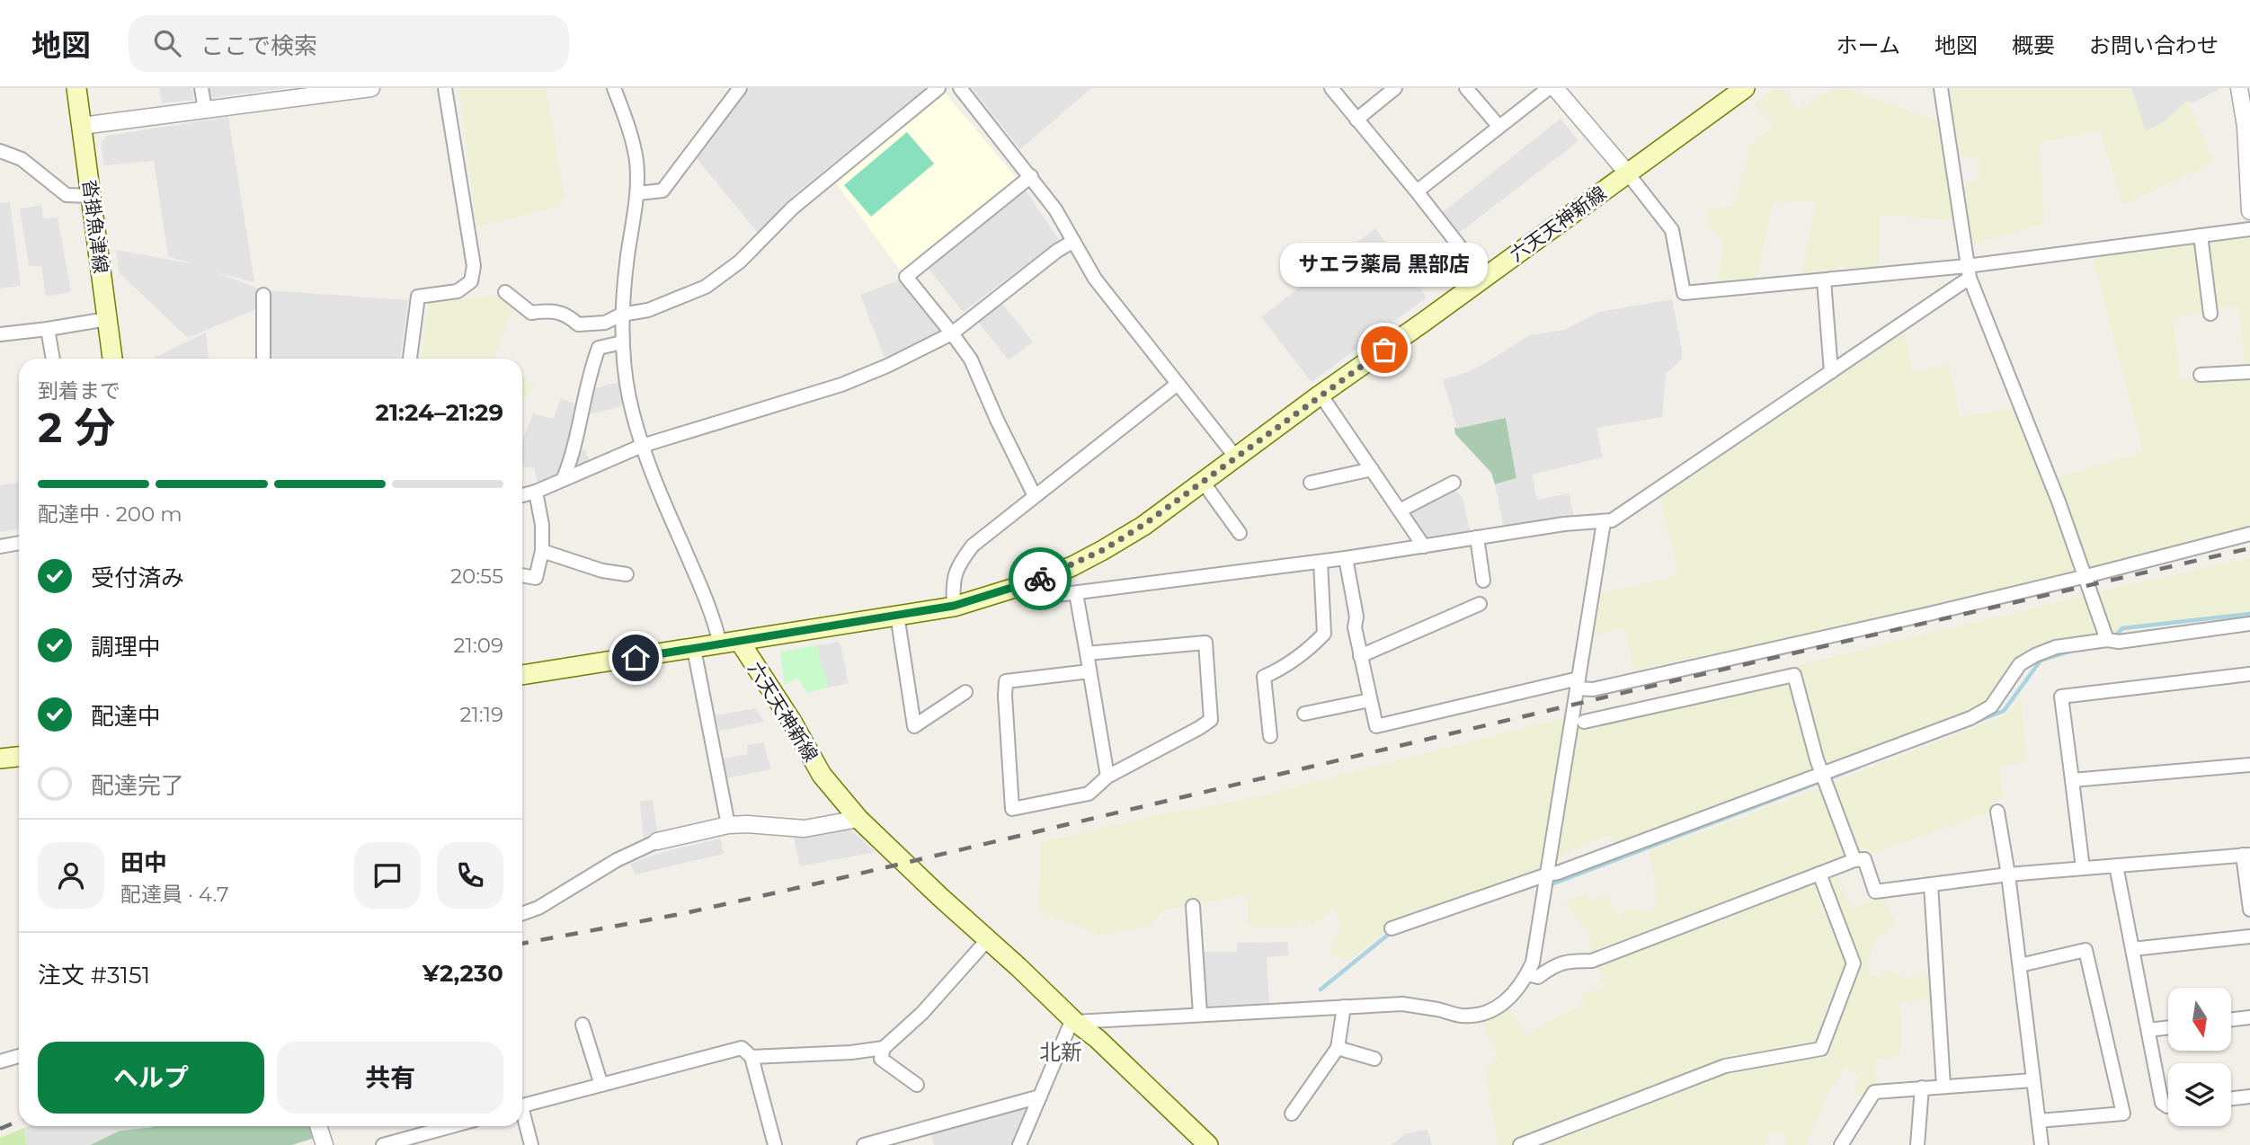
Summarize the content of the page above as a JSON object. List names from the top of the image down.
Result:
{
  "streets": {
    "main road": ["六天天神新線", "沓掛魚津線"]
  },
  "districts": ["北新"],
  "places": ["サエラ薬局 黒部店"],
  "north": "bottom",
  "page": {
    "header": "地図",
    "search": "ここで検索",
    "nav": [
      "ホーム",
      "地図",
      "概要",
      "お問い合わせ"
    ],
    "bubble": "サエラ薬局 黒部店",
    "heading": ["2 分", "到着まで", "21:24–21:29"],
    "panel": [
      "田中",
      "配達員 · 4.7",
      "注文 #3151",
      "¥2,230"
    ],
    "bar": "配達中 · 200 m",
    "list": [
      ["受付済み", "20:55"],
      ["調理中", "21:09"],
      ["配達中", "21:19"],
      "配達完了"
    ],
    "buttons": ["ヘルプ", "共有"]
  }
}
